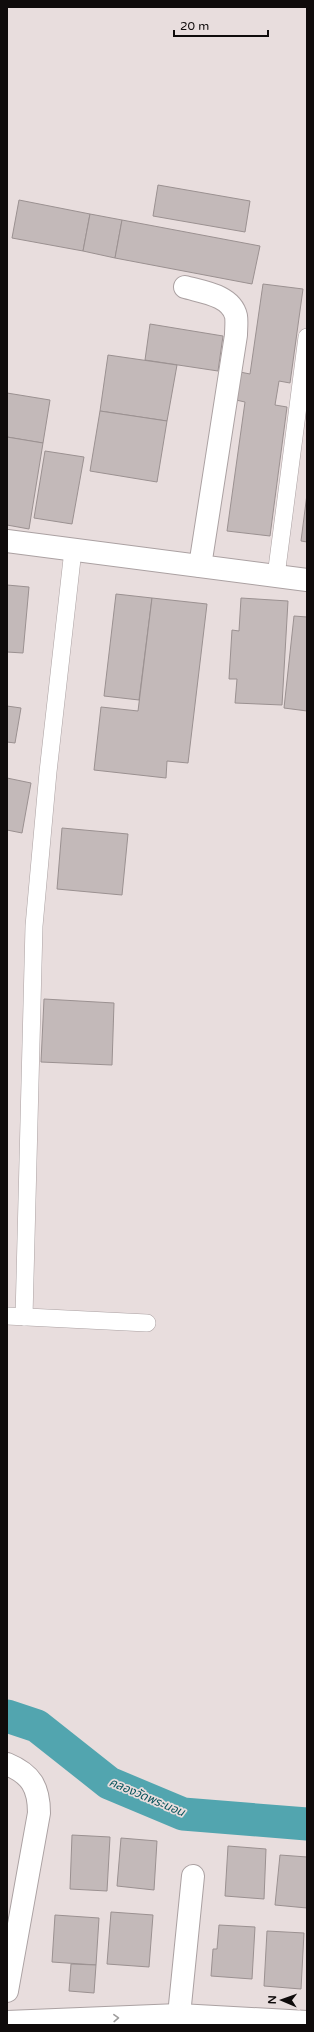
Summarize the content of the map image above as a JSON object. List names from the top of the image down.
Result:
{
  "water": ["คลองวัดพระนอน"],
  "scale_bar": "20 m",
  "north": "left"
}
